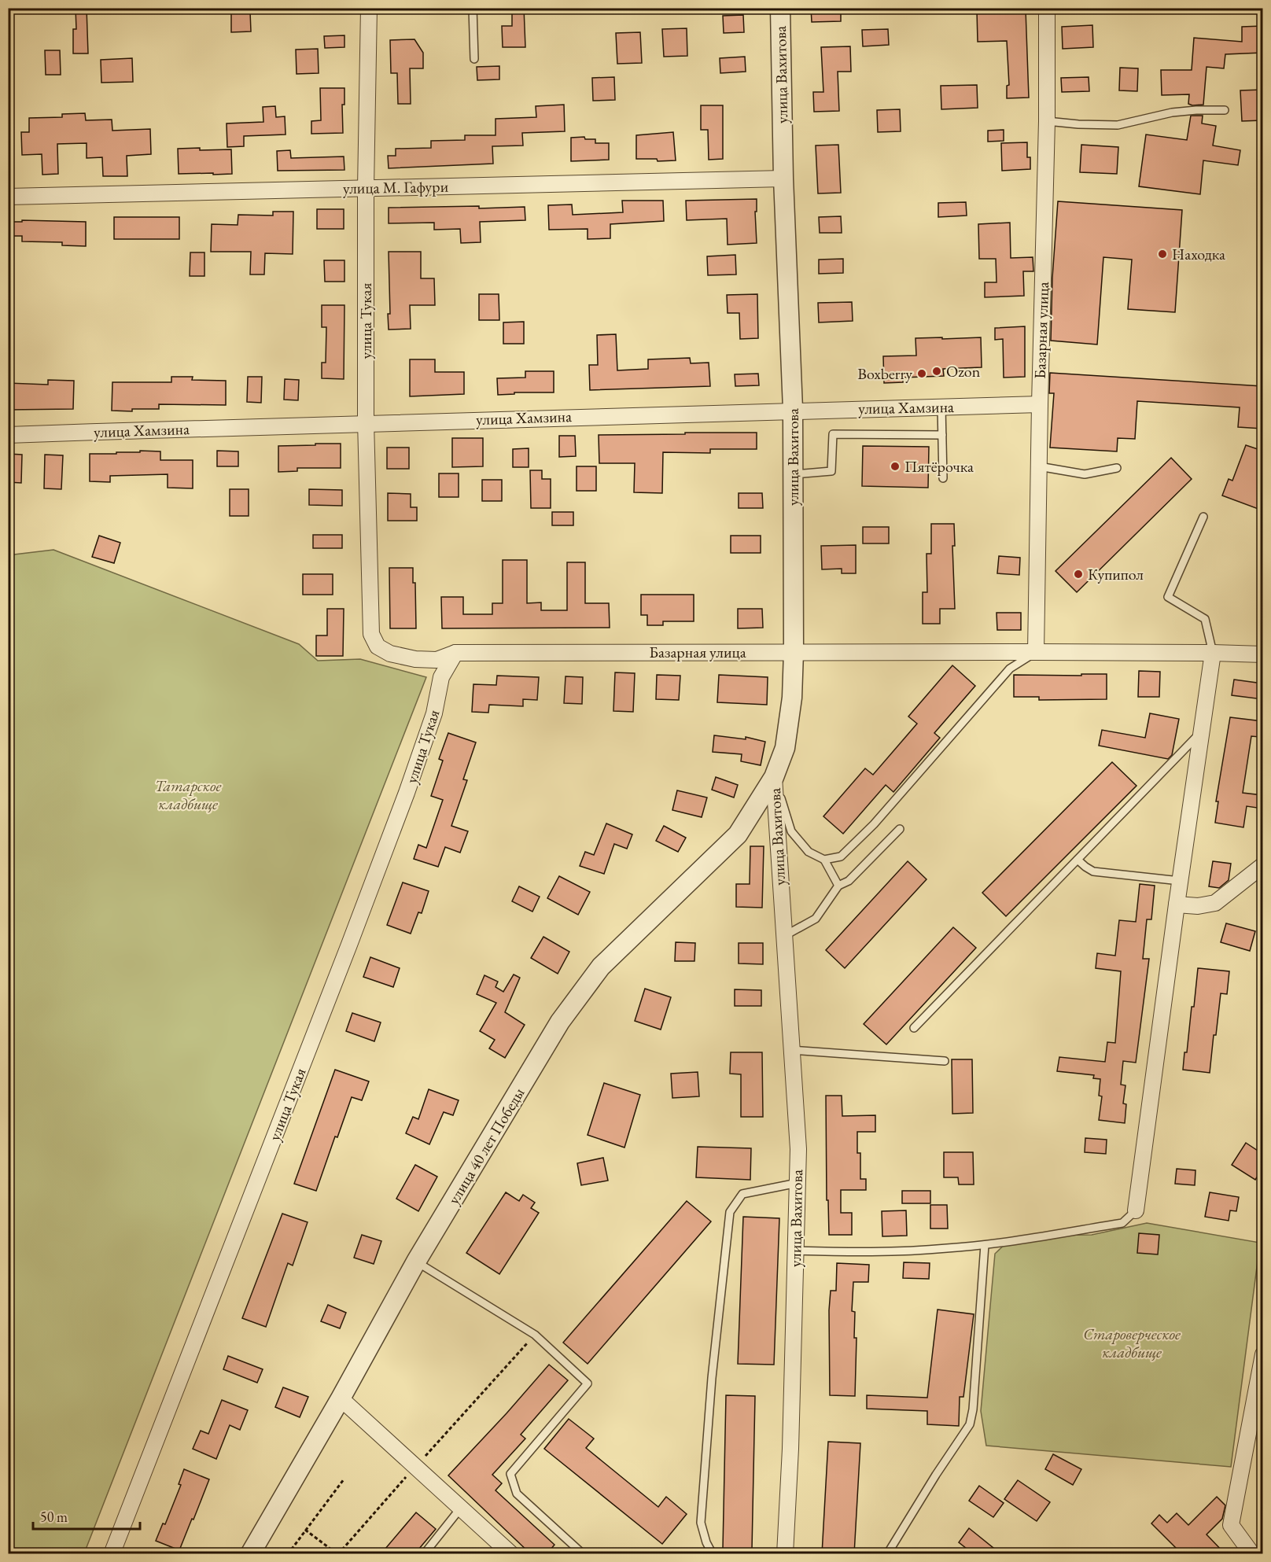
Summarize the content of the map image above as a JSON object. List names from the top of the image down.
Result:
{
  "streets": {
    "street": [
      "улица Вахитова",
      "улица М. Гафури",
      "улица Тукая",
      "Базарная улица",
      "улица Хамзина",
      "улица 40 лет Победы"
    ]
  },
  "crossings": [
    ["улица Вахитова", "улица М. Гафури"],
    ["улица Вахитова", "Базарная улица"],
    ["улица Вахитова", "улица Хамзина"],
    ["улица Вахитова", "улица 40 лет Победы"],
    ["улица М. Гафури", "улица Тукая"],
    ["улица Тукая", "Базарная улица"],
    ["улица Тукая", "улица Хамзина"],
    ["Базарная улица", "улица Хамзина"]
  ],
  "parks": ["Татарское кладбище", "Староверческое кладбище"],
  "places": [
    "Находка",
    "Ozon",
    "Boxberry",
    "Пятёрочка",
    "Купипол"
  ],
  "scale_bar": "50 m"
}
